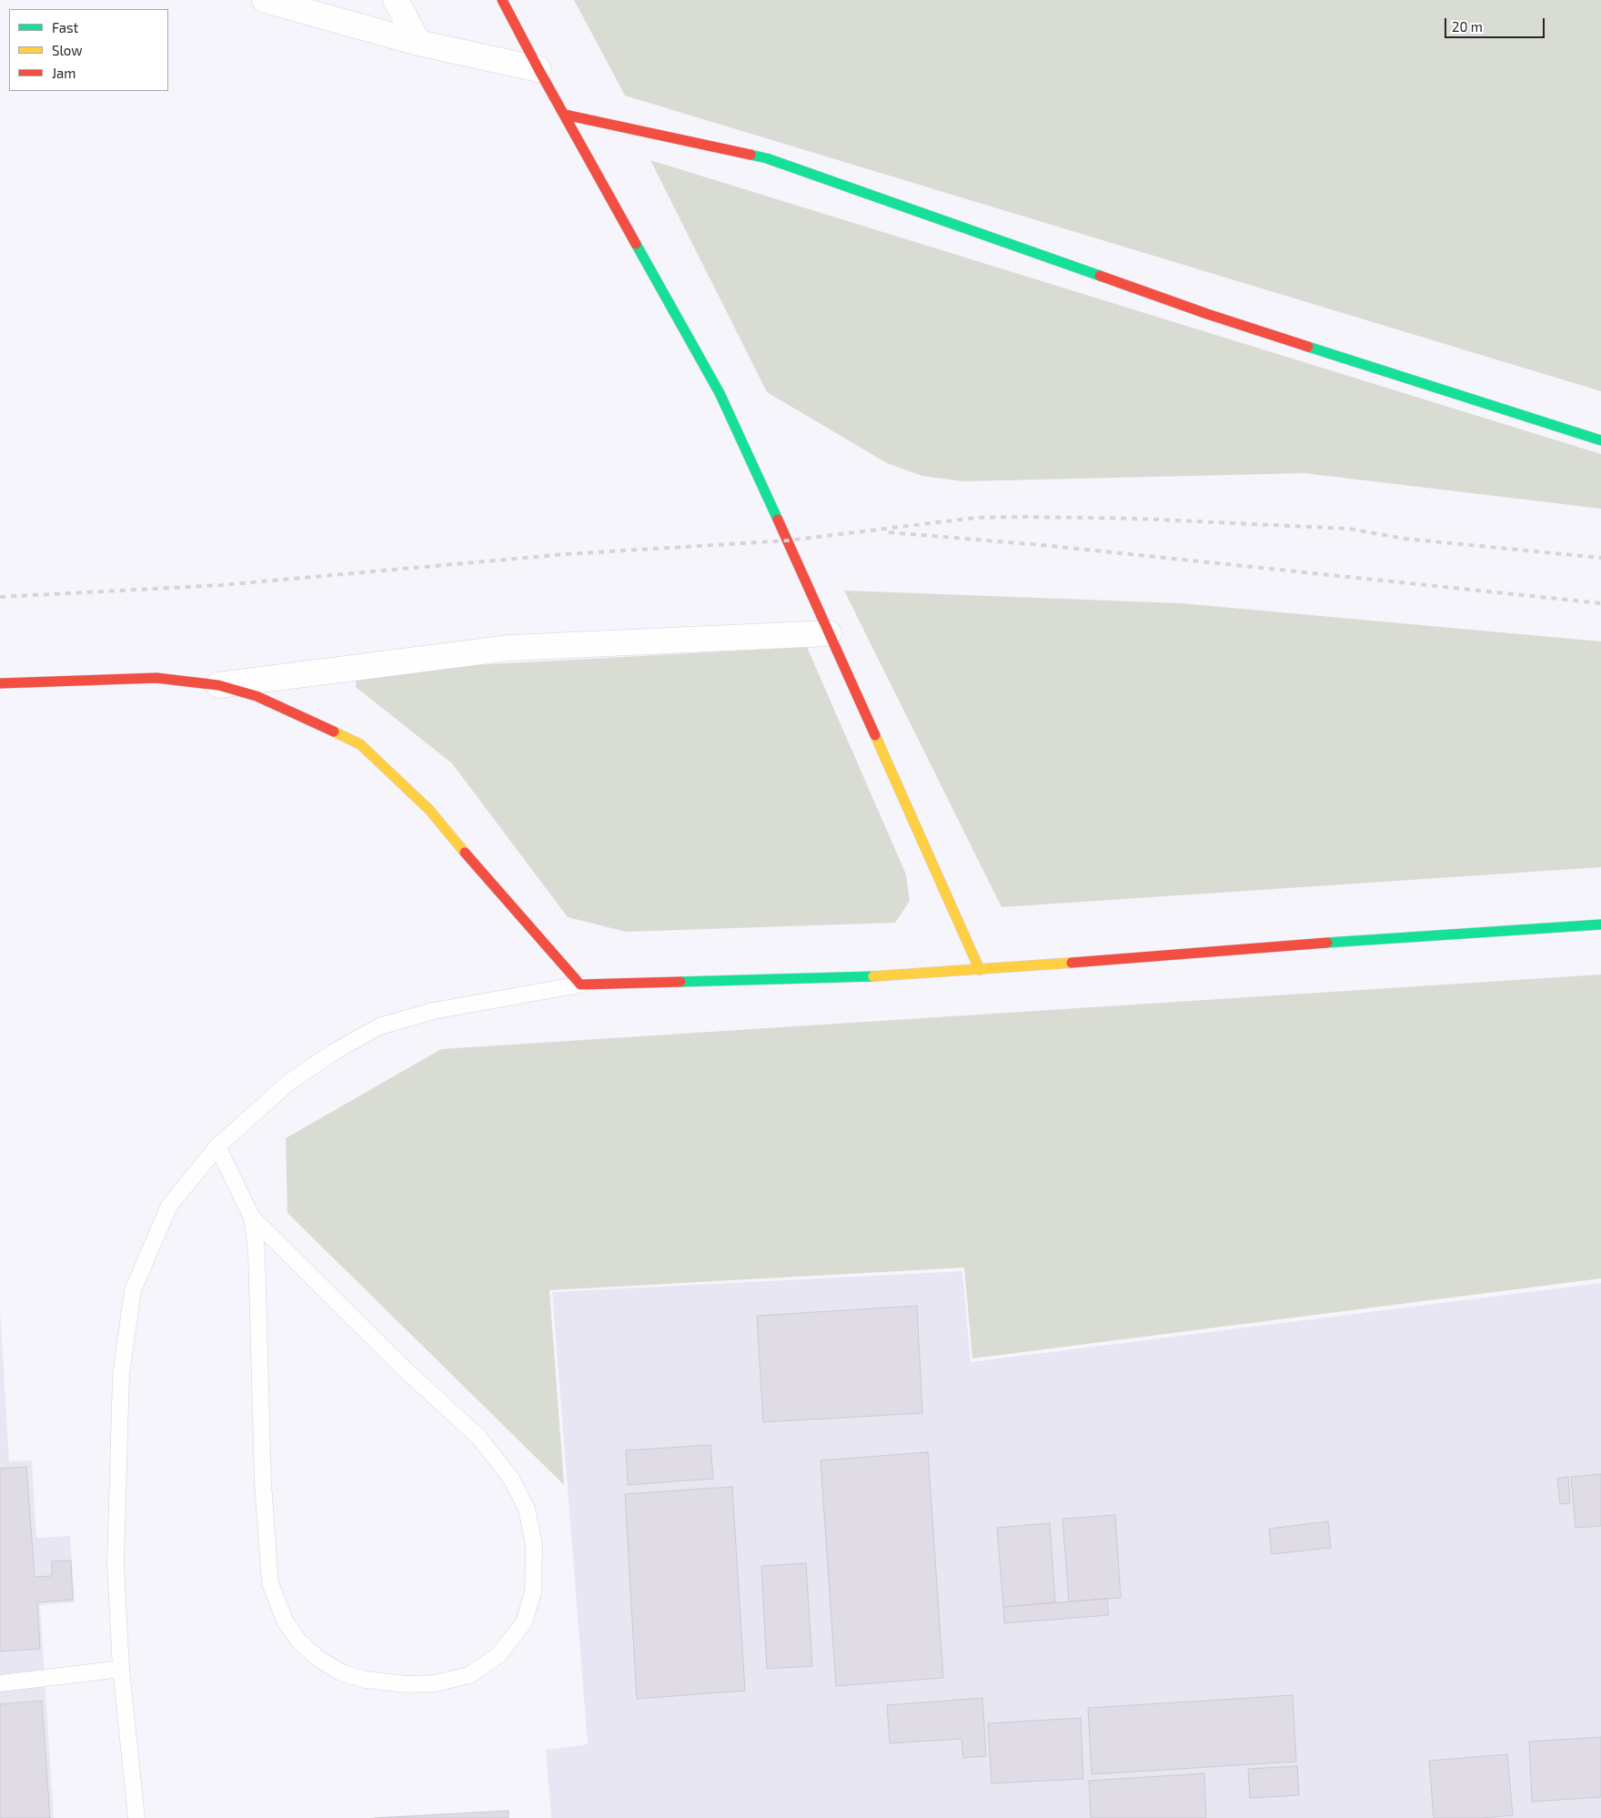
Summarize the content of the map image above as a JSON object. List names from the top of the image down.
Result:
{
  "legend": ["Fast", "Slow", "Jam"],
  "scale_bar": "20 m"
}
